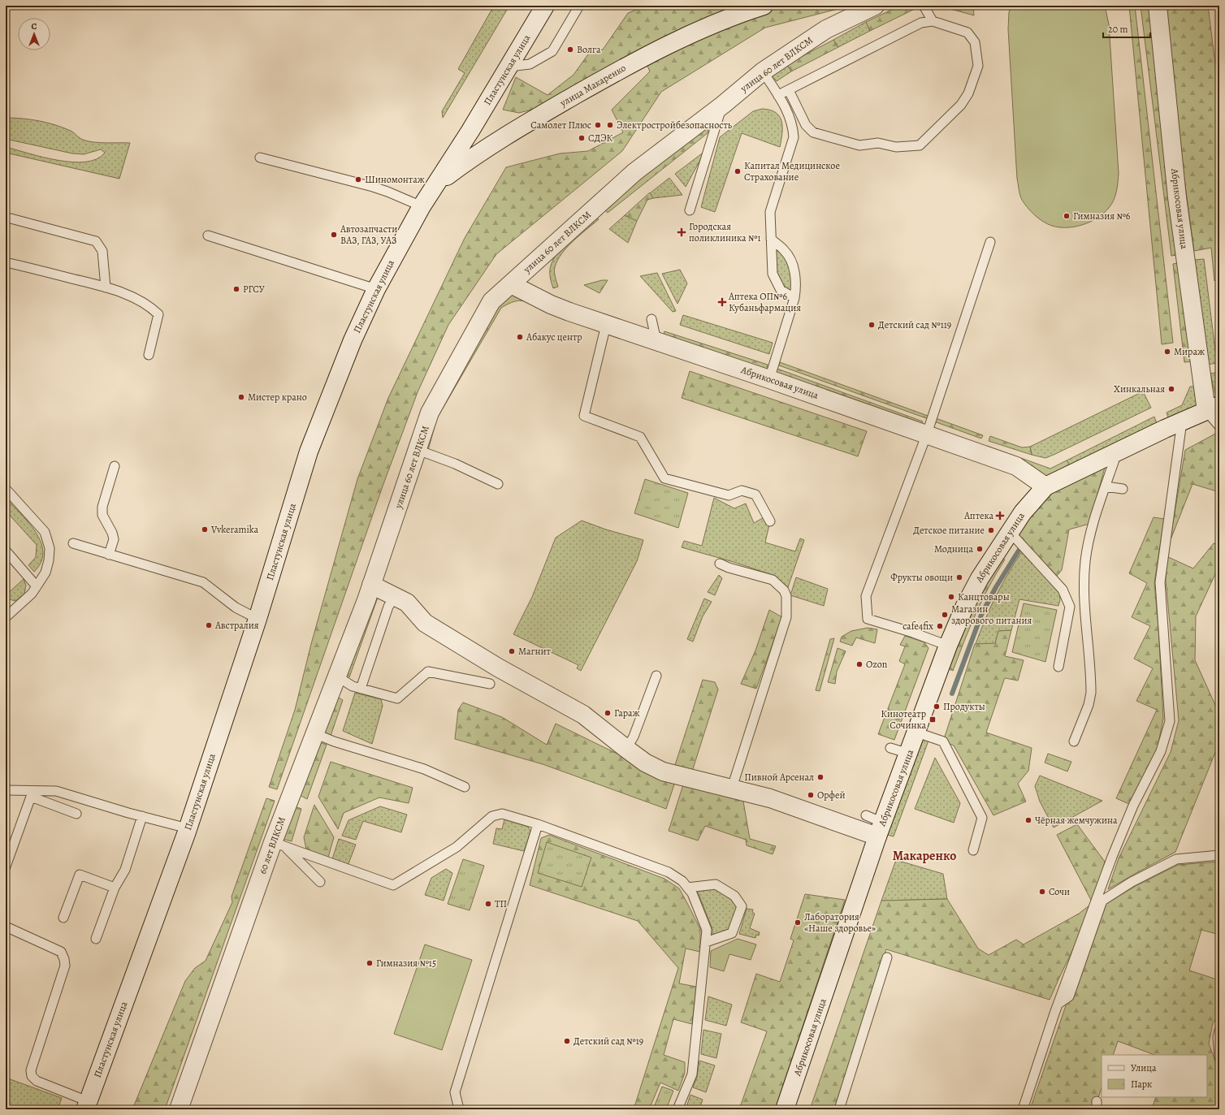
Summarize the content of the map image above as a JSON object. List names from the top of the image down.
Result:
{
  "streets": {
    "street": [
      "улица 60 лет ВЛКСМ",
      "Пластунская улица",
      "улица Макаренко",
      "Абрикосовая улица",
      "60 лет ВЛКСМ"
    ]
  },
  "crossings": [
    ["улица 60 лет ВЛКСМ", "Абрикосовая улица"],
    ["улица 60 лет ВЛКСМ", "60 лет ВЛКСМ"],
    ["Пластунская улица", "улица Макаренко"]
  ],
  "districts": ["Макаренко"],
  "places": {
    "other": [
      "Волга",
      "Самолет Плюс",
      "Электростройбезопасность",
      "СДЭК",
      "Капитал Медицинское Страхование",
      "Шиномонтаж",
      "Гимназия №6",
      "Автозапчасти ВАЗ, ГАЗ, УАЗ",
      "РГСУ",
      "Детский сад №119",
      "Абакус центр",
      "Мираж",
      "Хинкальная",
      "Мистер крано",
      "Vvkeramika",
      "Детское питание",
      "Модница",
      "Фрукты овощи",
      "Канцтовары",
      "Магазин здорового питания",
      "Австралия",
      "cafe4fix",
      "Магнит",
      "Ozon",
      "Продукты",
      "Гараж",
      "Пивной Арсенал",
      "Орфей",
      "Чёрная жемчужина",
      "Сочи",
      "ТП",
      "Лаборатория «Наше здоровье»",
      "Гимназия №15",
      "Детский сад №19"
    ],
    "health": ["Городская поликлиника №1", "Аптека ОП№6 Кубаньфармация", "Аптека"],
    "transit": ["Кинотеатр Сочинка"]
  },
  "legend": ["Улица", "Парк"],
  "scale_bar": "20 m",
  "north": "top"
}
